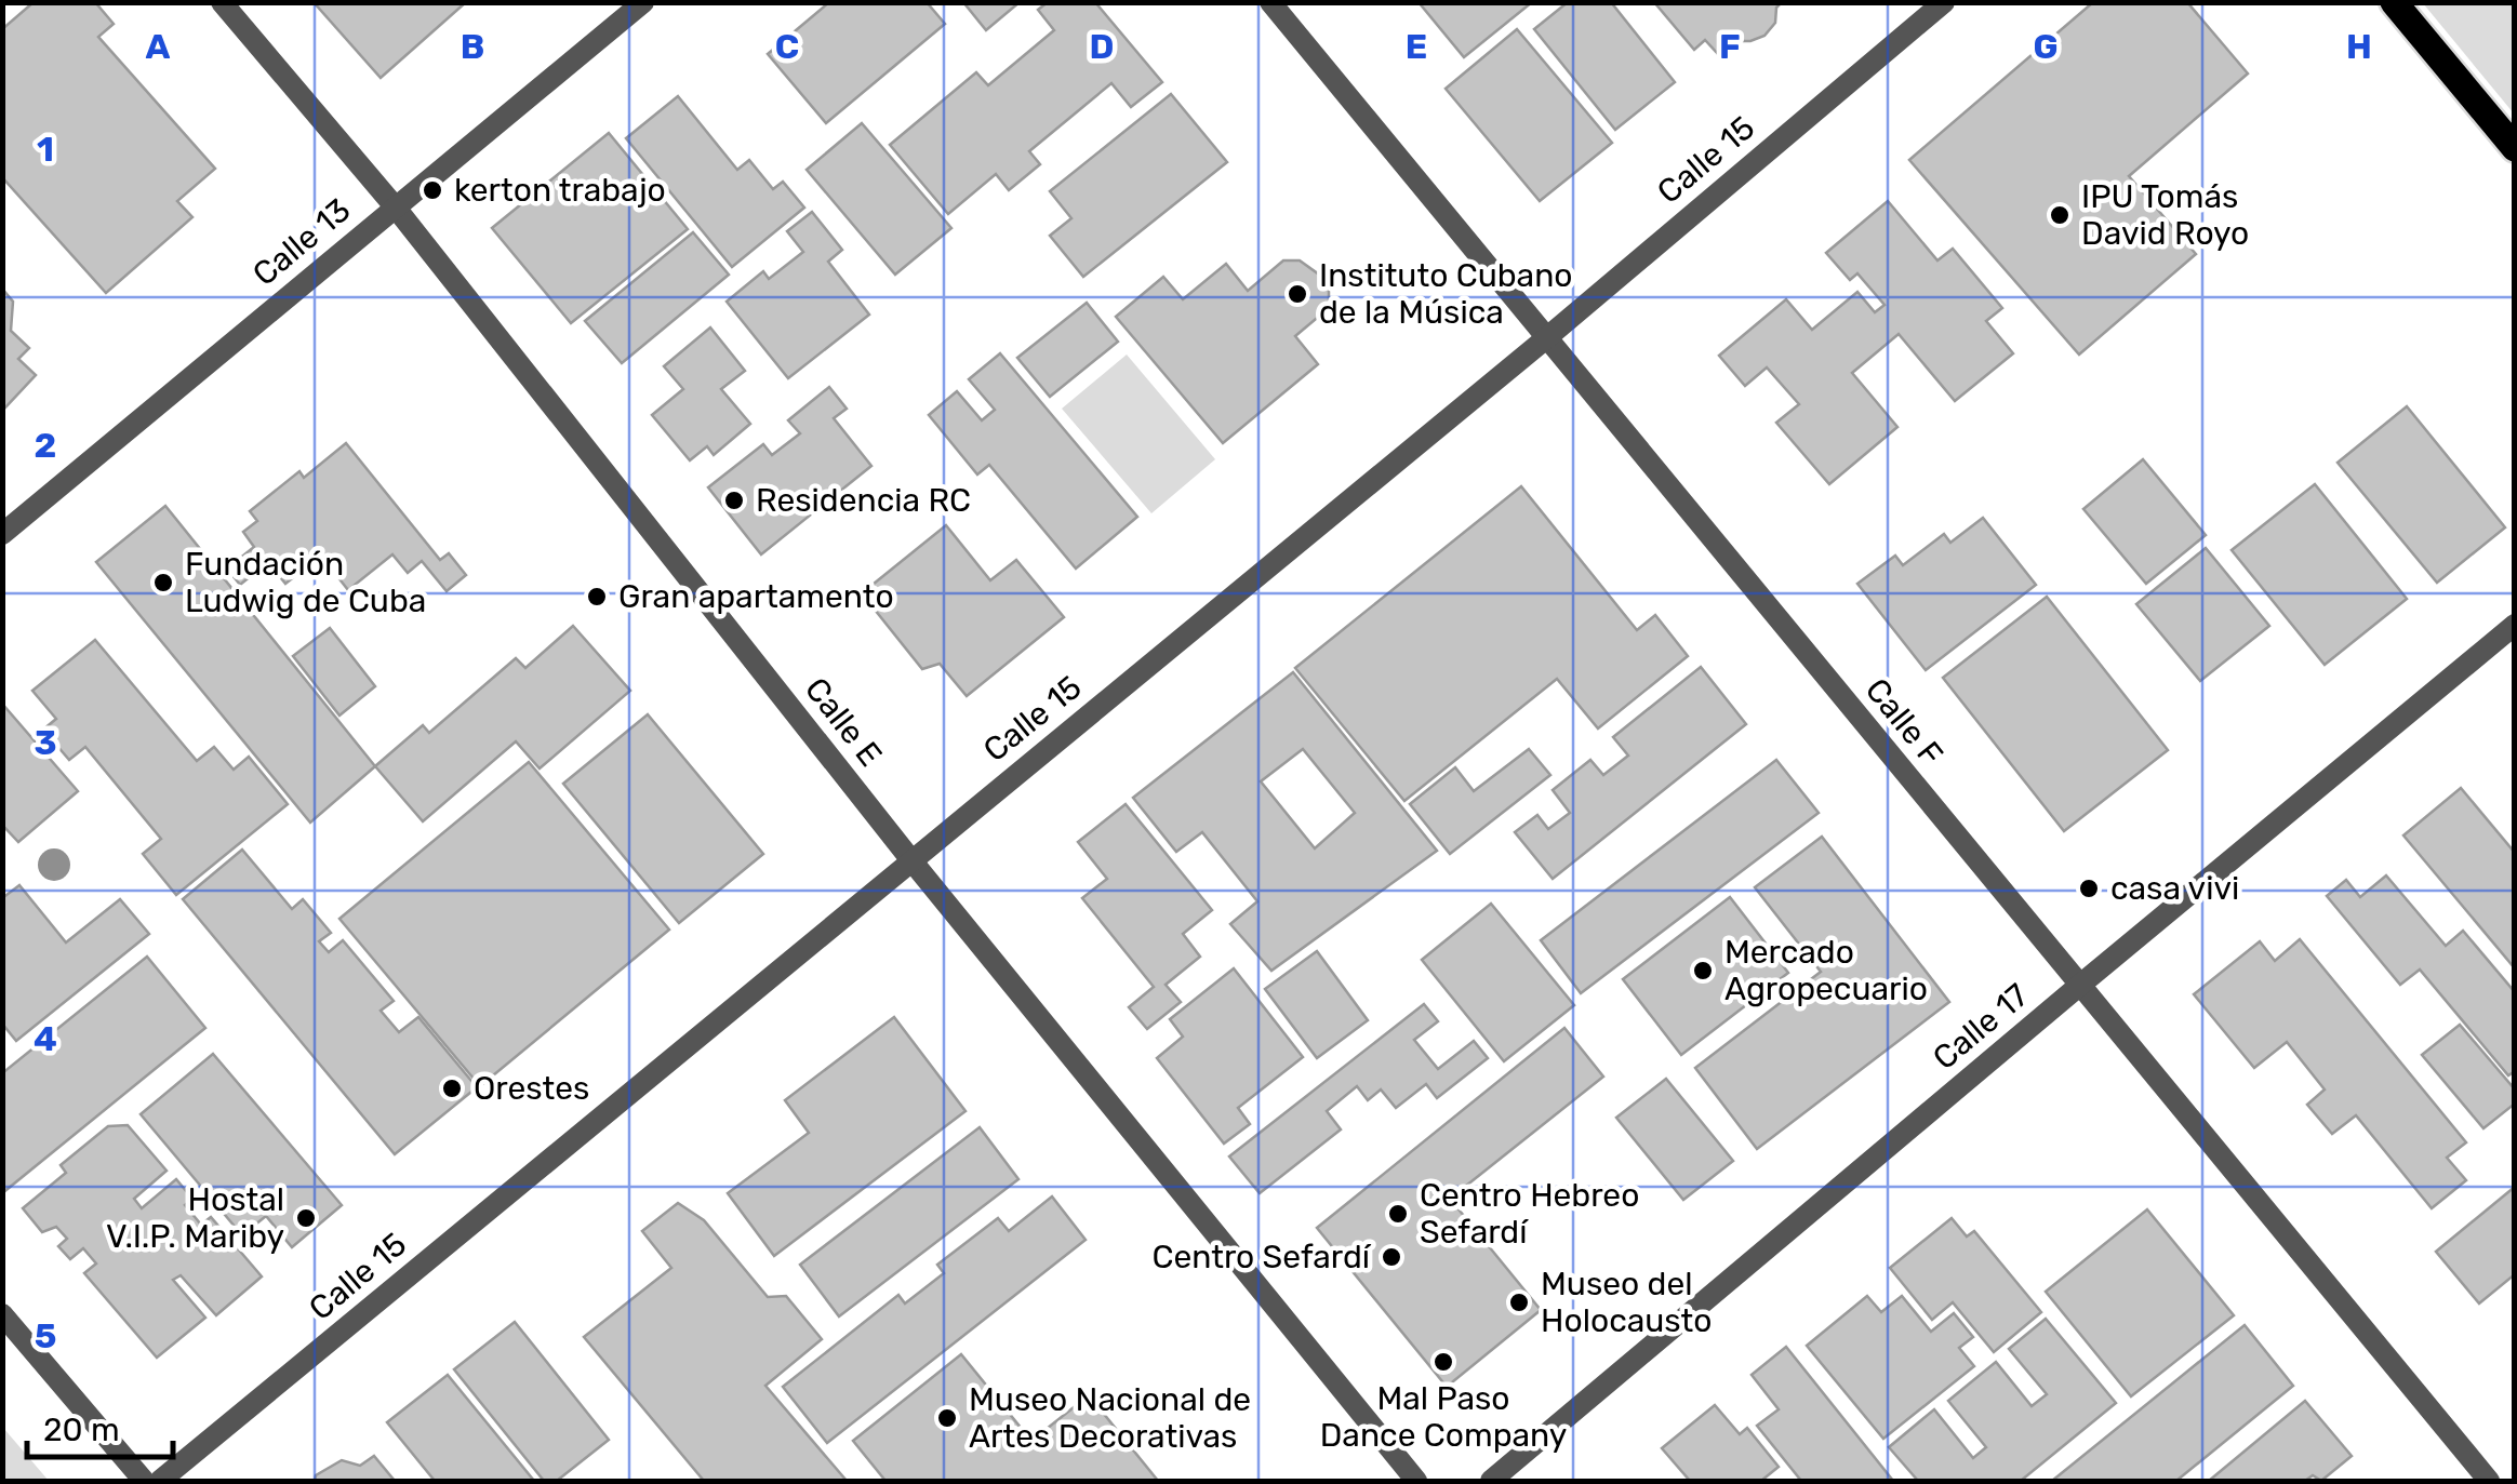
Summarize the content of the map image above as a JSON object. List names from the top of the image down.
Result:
{
  "streets": {
    "street": [
      "Calle 15",
      "Calle 13",
      "Calle E",
      "Calle F",
      "Calle 17"
    ]
  },
  "crossings": [
    ["Calle 15", "Calle E"],
    ["Calle 15", "Calle F"],
    ["Calle 13", "Calle E"],
    ["Calle F", "Calle 17"]
  ],
  "places": [
    "kerton trabajo",
    "IPU Tomás David Royo",
    "Instituto Cubano de la Música",
    "Residencia RC",
    "Fundación Ludwig de Cuba",
    "Gran apartamento",
    "casa vivi",
    "Mercado Agropecuario",
    "Orestes",
    "Centro Hebreo Sefardí",
    "Hostal V.I.P. Mariby",
    "Centro Sefardí",
    "Museo del Holocausto",
    "Mal Paso Dance Company",
    "Museo Nacional de Artes Decorativas"
  ],
  "scale_bar": "20 m",
  "grid": {
    "columns": [
      "A",
      "B",
      "C",
      "D",
      "E",
      "F",
      "G",
      "H"
    ],
    "rows": [
      "1",
      "2",
      "3",
      "4",
      "5"
    ]
  }
}
